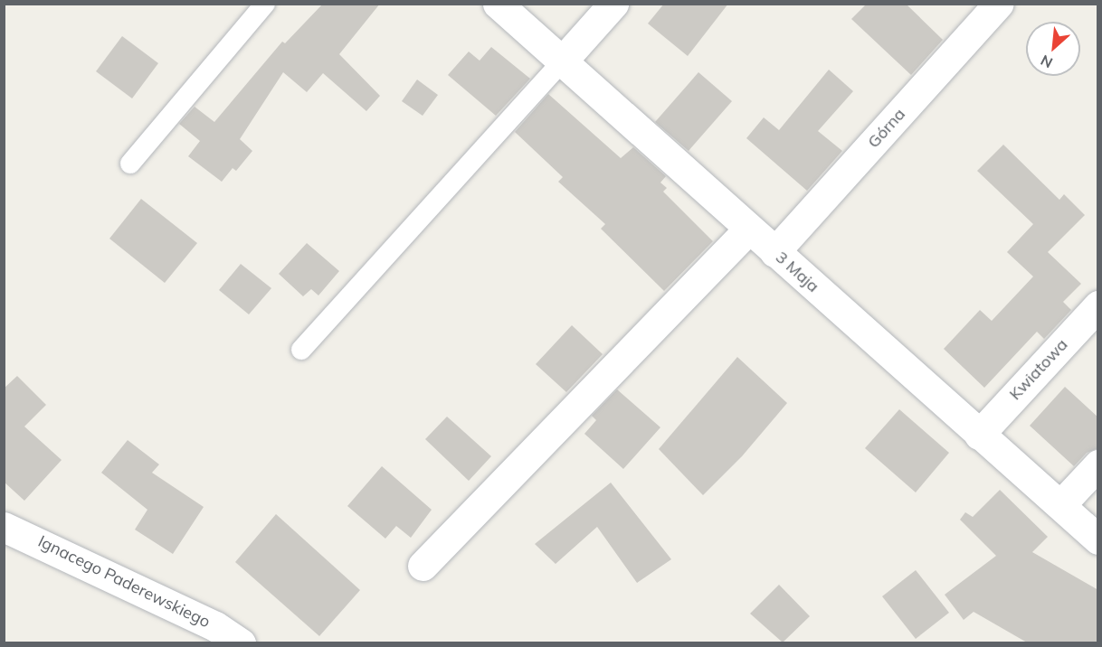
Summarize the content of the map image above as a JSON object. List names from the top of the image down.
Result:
{
  "streets": {
    "street": [
      "Górna",
      "3 Maja",
      "Kwiatowa",
      "Ignacego Paderewskiego"
    ]
  },
  "crossings": [
    ["Górna", "3 Maja"],
    ["3 Maja", "Kwiatowa"]
  ],
  "north": "bottom left"
}
